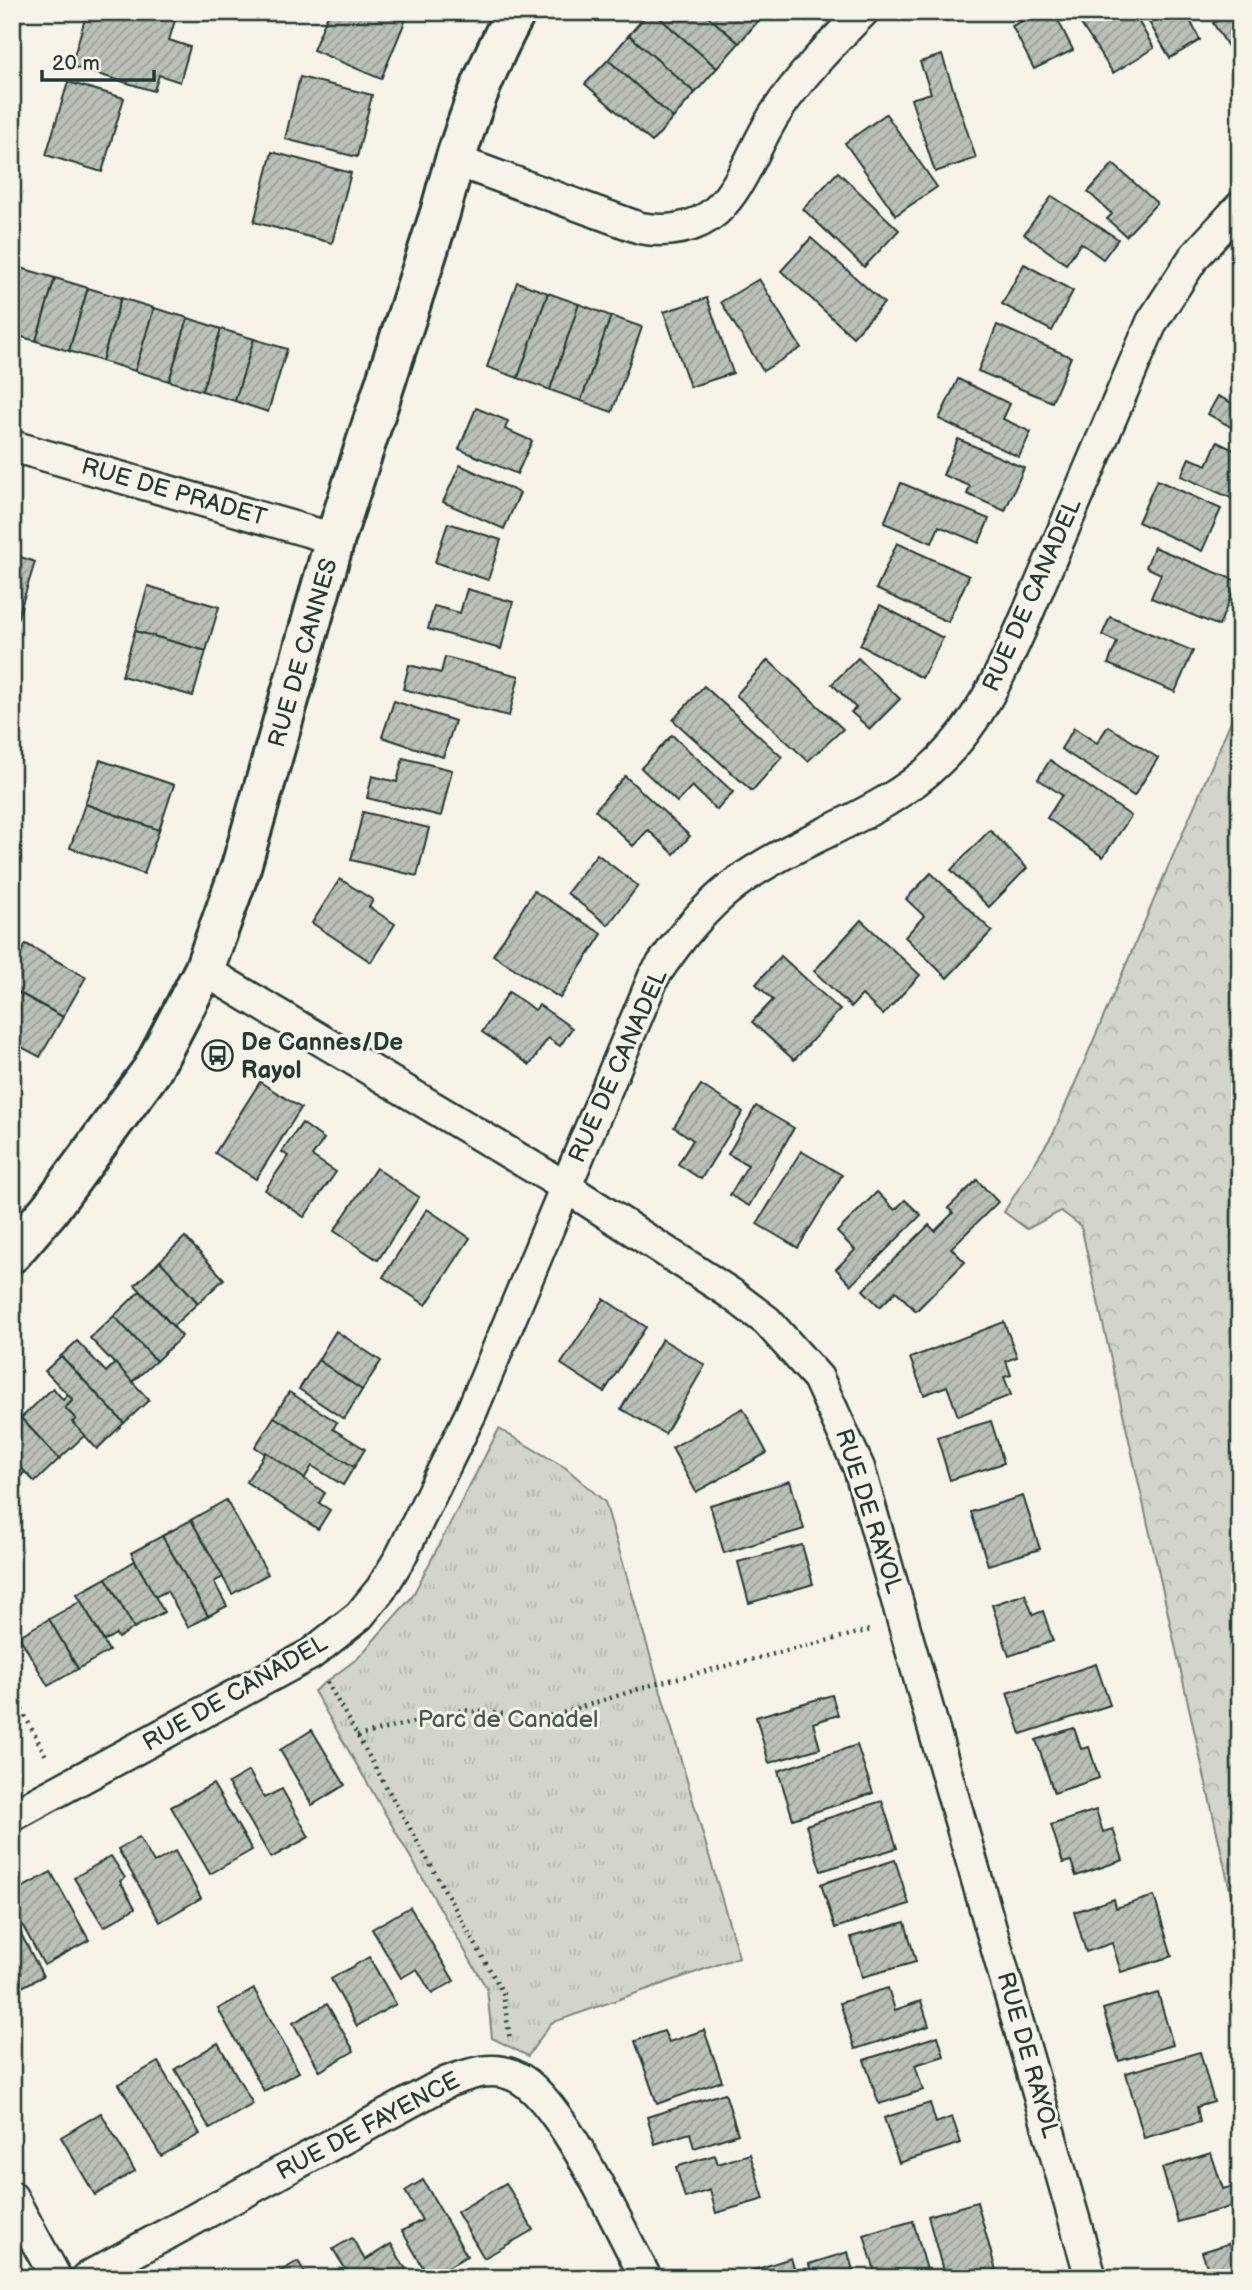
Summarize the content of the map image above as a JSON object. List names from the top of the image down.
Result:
{
  "streets": {
    "street": [
      "RUE DE PRADET",
      "RUE DE CANADEL",
      "RUE DE CANNES",
      "RUE DE RAYOL",
      "RUE DE FAYENCE"
    ]
  },
  "crossings": [
    ["RUE DE PRADET", "RUE DE CANNES"],
    ["RUE DE CANADEL", "RUE DE RAYOL"],
    ["RUE DE CANNES", "RUE DE RAYOL"]
  ],
  "parks": ["Parc de Canadel"],
  "places": {
    "bus stop": ["De Cannes/De Rayol"]
  },
  "scale_bar": "20 m"
}
